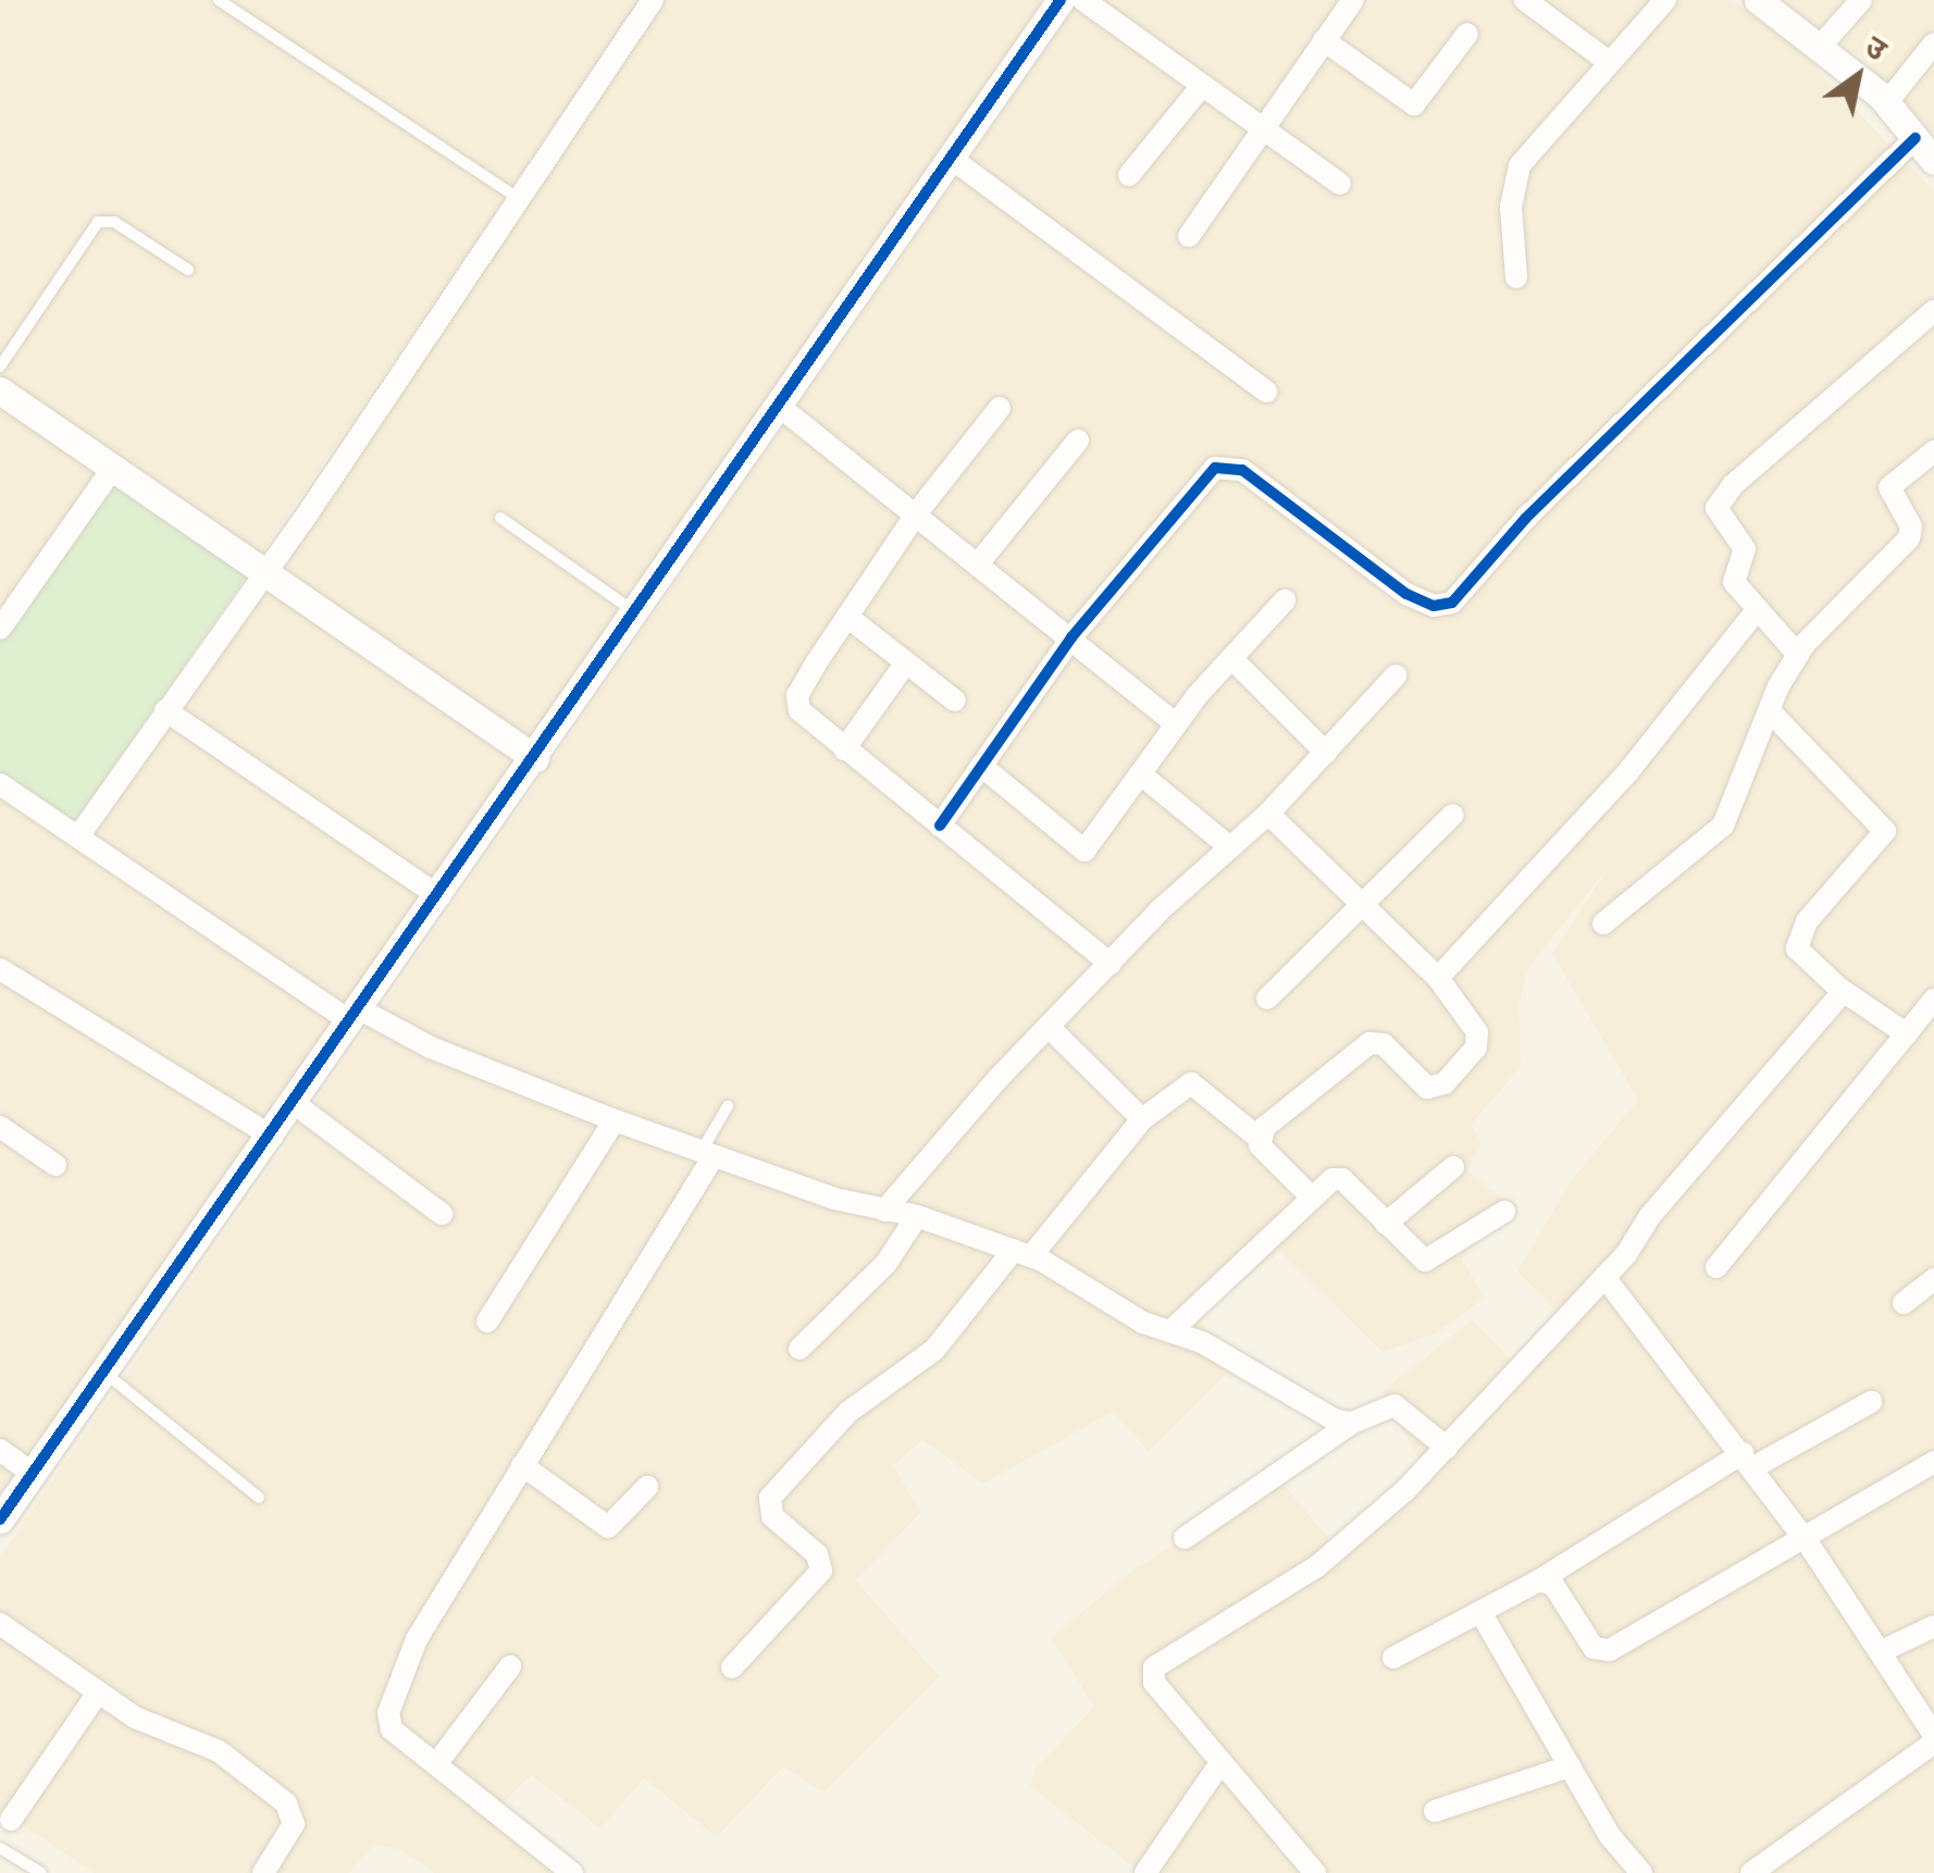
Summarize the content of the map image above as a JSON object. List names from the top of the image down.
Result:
{
  "north": "top right"
}
